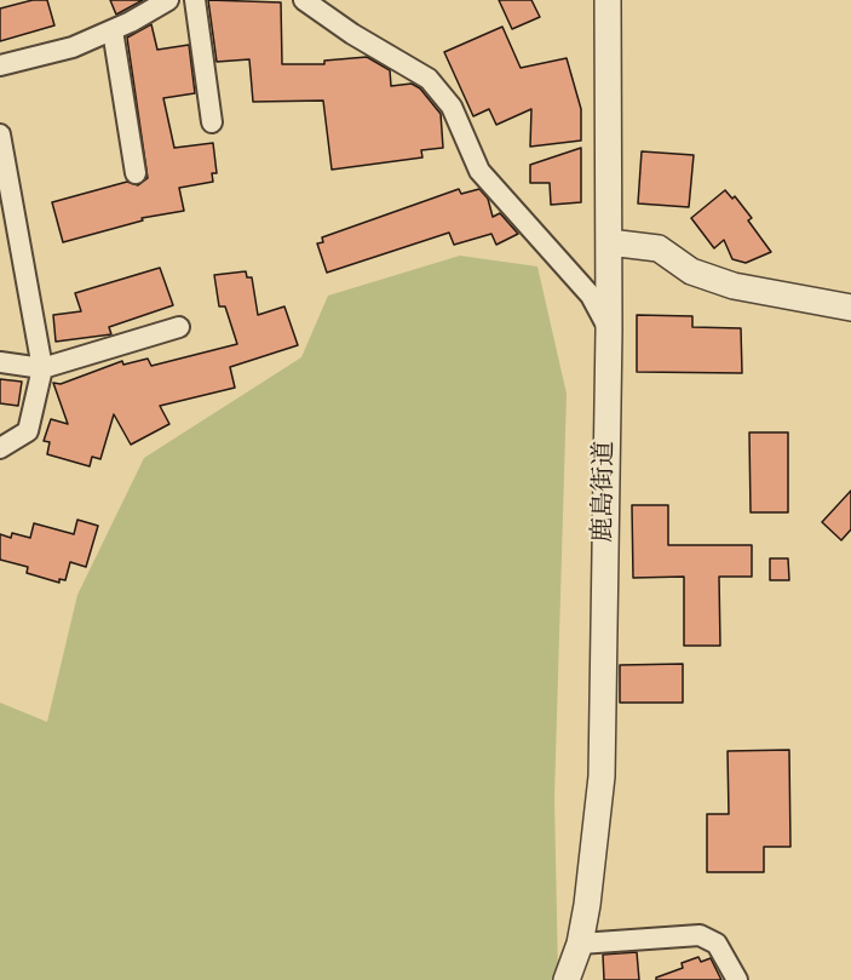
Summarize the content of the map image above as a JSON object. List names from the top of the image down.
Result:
{
  "streets": {
    "street": ["鹿島街道"]
  }
}
